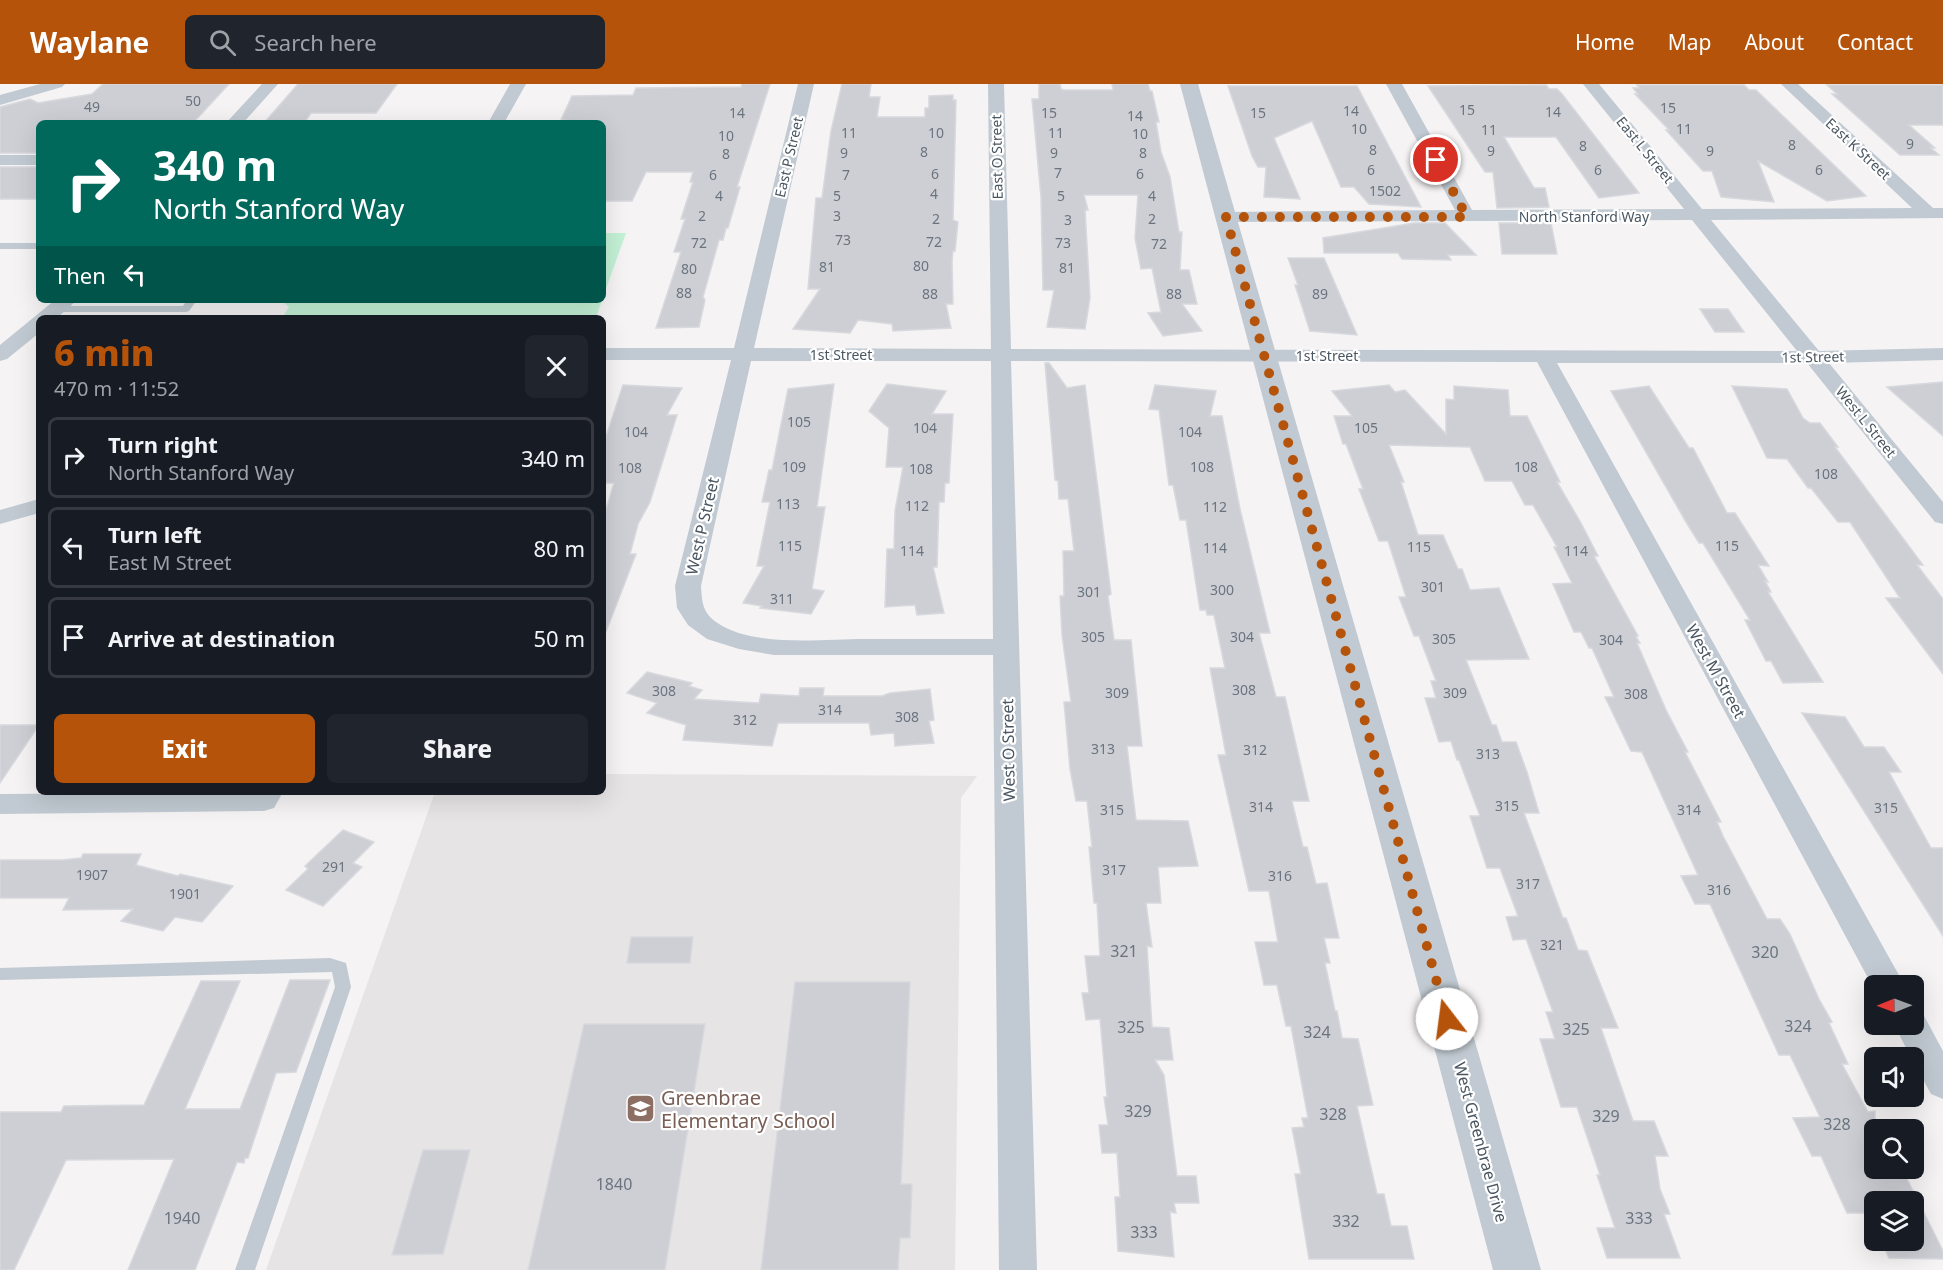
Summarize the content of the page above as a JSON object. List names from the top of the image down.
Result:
{
  "streets": {
    "street": [
      "East K Street",
      "East L Street",
      "East P Street",
      "East O Street",
      "North Stanford Way",
      "1st Street",
      "West L Street",
      "West P Street",
      "West M Street",
      "West O Street",
      "West Greenbrae Drive"
    ]
  },
  "crossings": [
    ["East K Street", "North Stanford Way"],
    ["East L Street", "North Stanford Way"],
    ["East L Street", "West L Street"],
    ["East P Street", "West P Street"],
    ["East O Street", "West O Street"],
    ["North Stanford Way", "West L Street"],
    ["North Stanford Way", "West Greenbrae Drive"],
    ["1st Street", "West L Street"],
    ["1st Street", "West P Street"],
    ["1st Street", "West M Street"],
    ["1st Street", "West O Street"],
    ["1st Street", "West Greenbrae Drive"],
    ["West P Street", "West O Street"]
  ],
  "places": {
    "school or university": ["Greenbrae Elementary School"]
  },
  "house_numbers": [
    "50",
    "49",
    "15",
    "15",
    "14",
    "14",
    "14",
    "15",
    "15",
    "14",
    "10",
    "11",
    "11",
    "11",
    "10",
    "11",
    "10",
    "10",
    "9",
    "8",
    "8",
    "8",
    "9",
    "9",
    "8",
    "9",
    "9",
    "8",
    "8",
    "6",
    "6",
    "6",
    "7",
    "6",
    "6",
    "6",
    "7",
    "1502",
    "4",
    "4",
    "5",
    "5",
    "4",
    "2",
    "3",
    "2",
    "2",
    "3",
    "73",
    "72",
    "72",
    "73",
    "72",
    "80",
    "81",
    "81",
    "80",
    "88",
    "88",
    "88",
    "89",
    "105",
    "104",
    "105",
    "104",
    "104",
    "109",
    "108",
    "108",
    "108",
    "108",
    "108",
    "113",
    "112",
    "112",
    "115",
    "115",
    "115",
    "114",
    "114",
    "114",
    "301",
    "300",
    "301",
    "311",
    "305",
    "304",
    "305",
    "304",
    "308",
    "308",
    "309",
    "309",
    "308",
    "314",
    "308",
    "312",
    "313",
    "312",
    "313",
    "315",
    "314",
    "315",
    "315",
    "314",
    "291",
    "317",
    "1907",
    "316",
    "317",
    "316",
    "1901",
    "321",
    "321",
    "320",
    "324",
    "325",
    "325",
    "324",
    "329",
    "328",
    "329",
    "328",
    "1840",
    "1940",
    "333",
    "332",
    "333"
  ],
  "north": "left",
  "page": {
    "header": "Waylane",
    "search": "Search here",
    "nav": [
      "Home",
      "Map",
      "About",
      "Contact"
    ],
    "turn": ["340 m", "North Stanford Way"],
    "then": "Then",
    "heading": ["6 min", "470 m · 11:52"],
    "list": [
      {
        "name": "Turn right",
        "note": "North Stanford Way",
        "value": "340 m"
      },
      {
        "name": "Turn left",
        "note": "East M Street",
        "value": "80 m"
      },
      {
        "name": "Arrive at destination",
        "value": "50 m"
      }
    ],
    "buttons": ["Exit", "Share"]
  }
}
